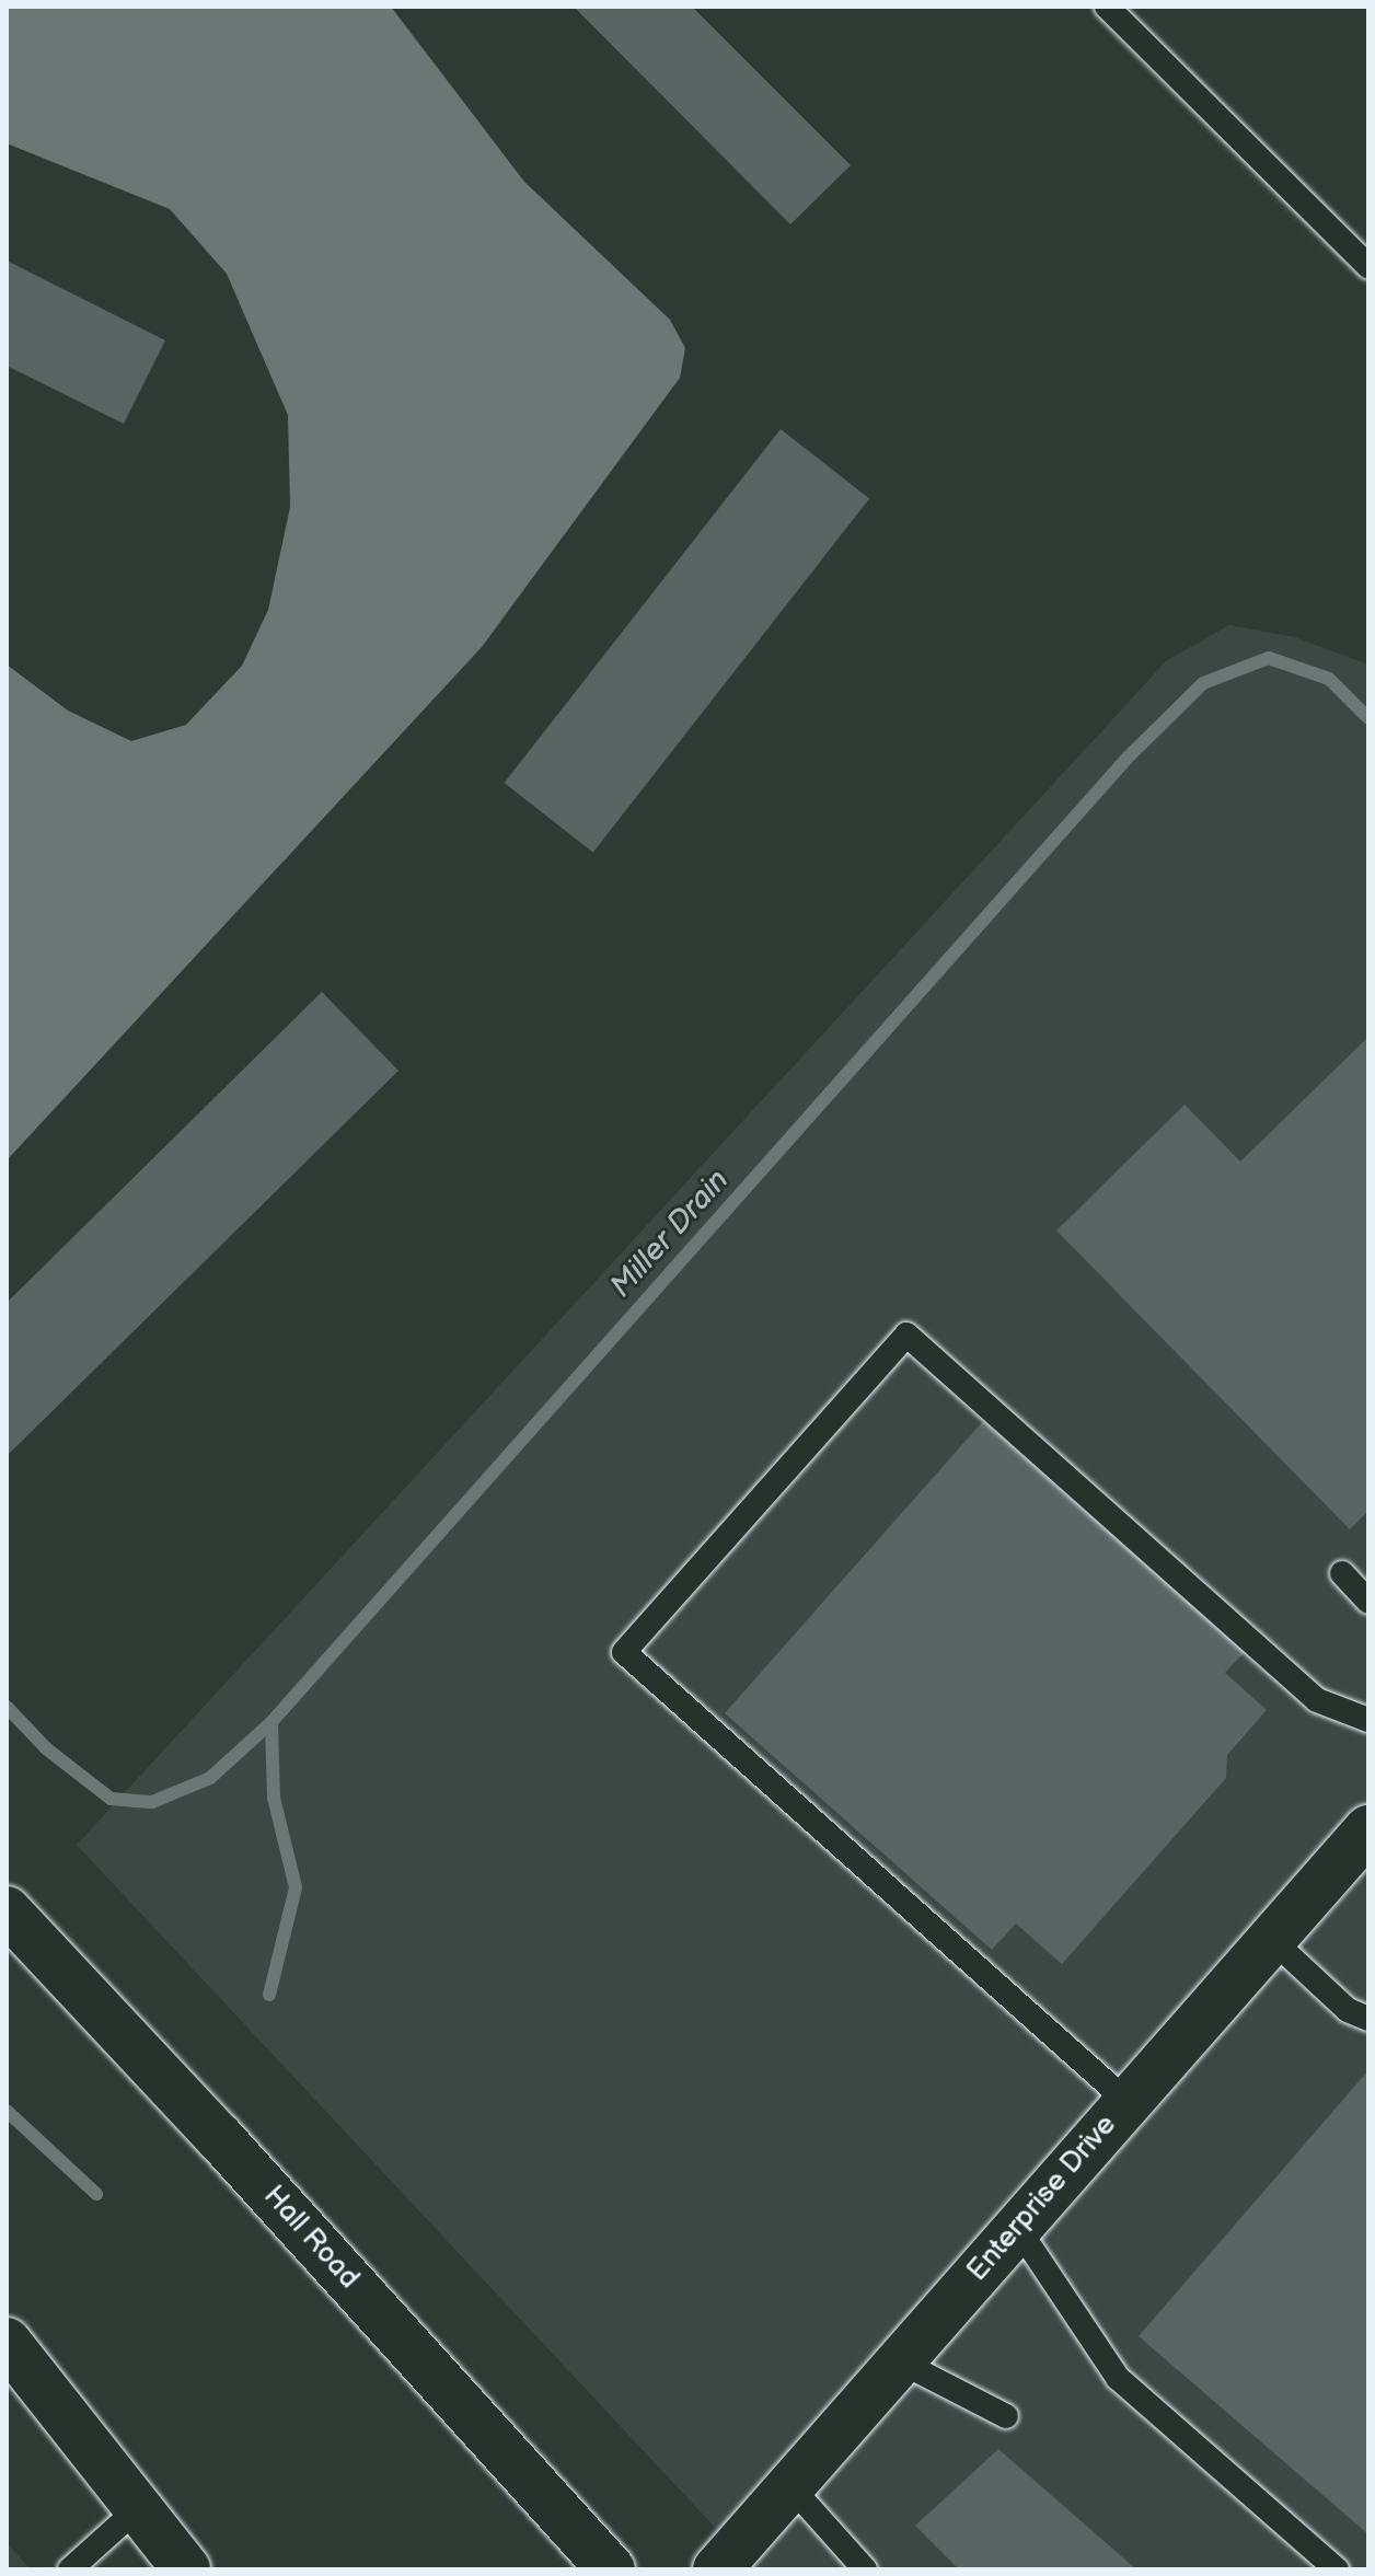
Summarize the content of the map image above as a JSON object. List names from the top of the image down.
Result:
{
  "streets": {
    "main road": ["Enterprise Drive", "Hall Road"]
  },
  "water": ["Miller Drain"]
}
